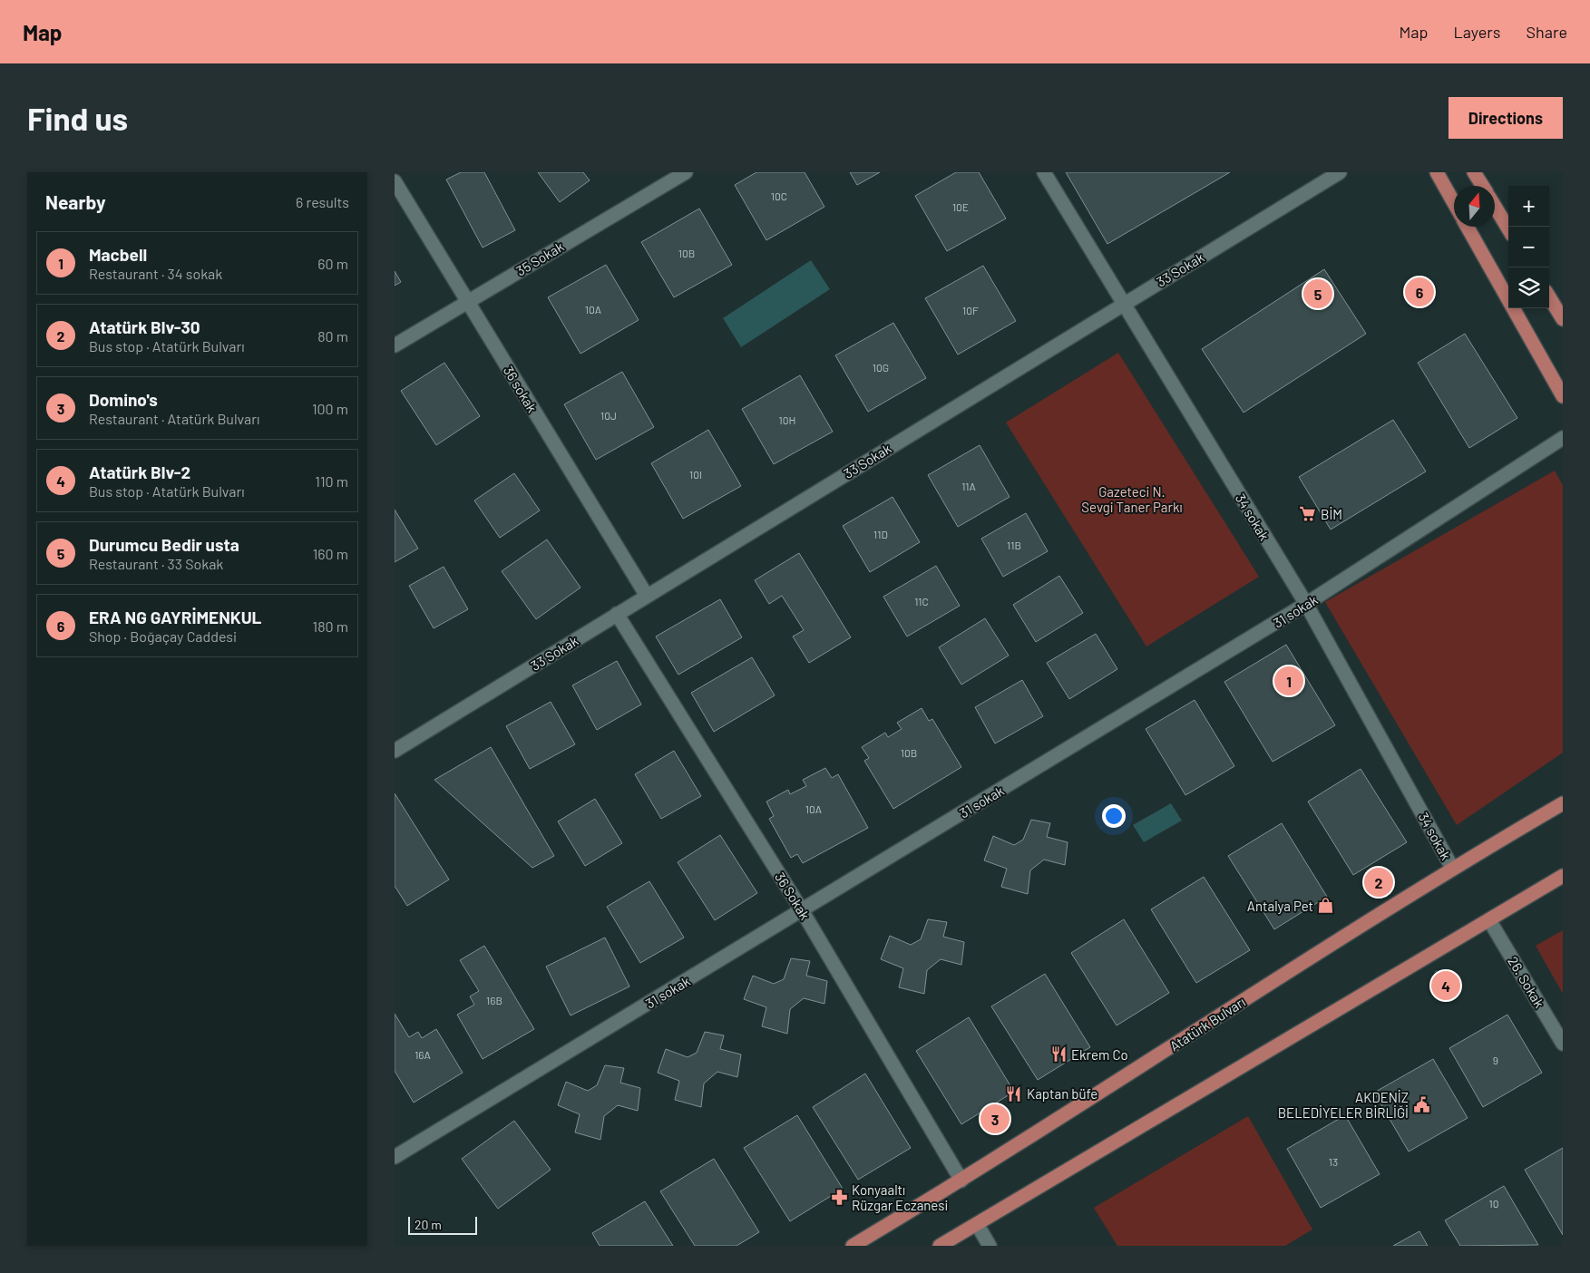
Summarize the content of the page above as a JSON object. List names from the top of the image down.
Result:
{
  "streets": {
    "main road": ["Atatürk Bulvarı"],
    "street": [
      "35 Sokak",
      "33 Sokak",
      "36 sokak",
      "34 sokak",
      "31 sokak",
      "36 Sokak",
      "26. Sokak"
    ]
  },
  "crossings": [
    ["35 Sokak", "36 sokak"],
    ["33 Sokak", "36 sokak"],
    ["33 Sokak", "34 sokak"],
    ["33 Sokak", "36 Sokak"],
    ["34 sokak", "31 sokak"],
    ["34 sokak", "Atatürk Bulvarı"],
    ["31 sokak", "36 Sokak"],
    ["36 Sokak", "Atatürk Bulvarı"]
  ],
  "parks": ["Gazeteci N. Sevgi Taner Parkı"],
  "places": {
    "supermarket": ["BİM"],
    "shop": ["Antalya Pet"],
    "restaurant": ["Ekrem Co", "Kaptan büfe"],
    "public building": ["AKDENİZ BELEDİYELER BİRLİĞİ"],
    "pharmacy": ["Konyaaltı Rüzgar Eczanesi"]
  },
  "house_numbers": [
    "10C",
    "10E",
    "10B",
    "10A",
    "10F",
    "10G",
    "10J",
    "10H",
    "10I",
    "11A",
    "11D",
    "11B",
    "11C",
    "10B",
    "10A",
    "16B",
    "16A",
    "9",
    "13",
    "10"
  ],
  "scale_bar": "20 m",
  "north": "top",
  "page": {
    "header": "Map",
    "nav": ["Map", "Layers", "Share"],
    "buttons": "Directions",
    "title": "Find us",
    "heading": ["Nearby", "6 results"],
    "map_buttons": ["+", "−"],
    "list": [
      {
        "mark": "1",
        "name": "Macbell",
        "note": "Restaurant · 34 sokak",
        "value": "60 m"
      },
      {
        "mark": "2",
        "name": "Atatürk Blv-30",
        "note": "Bus stop · Atatürk Bulvarı",
        "value": "80 m"
      },
      {
        "mark": "3",
        "name": "Domino's",
        "note": "Restaurant · Atatürk Bulvarı",
        "value": "100 m"
      },
      {
        "mark": "4",
        "name": "Atatürk Blv-2",
        "note": "Bus stop · Atatürk Bulvarı",
        "value": "110 m"
      },
      {
        "mark": "5",
        "name": "Durumcu Bedir usta",
        "note": "Restaurant · 33 Sokak",
        "value": "160 m"
      },
      {
        "mark": "6",
        "name": "ERA NG GAYRİMENKUL",
        "note": "Shop · Boğaçay Caddesi",
        "value": "180 m"
      }
    ],
    "pins": [
      "6",
      "5",
      "1",
      "2",
      "4",
      "3"
    ],
    "scale": "20 m"
  }
}
